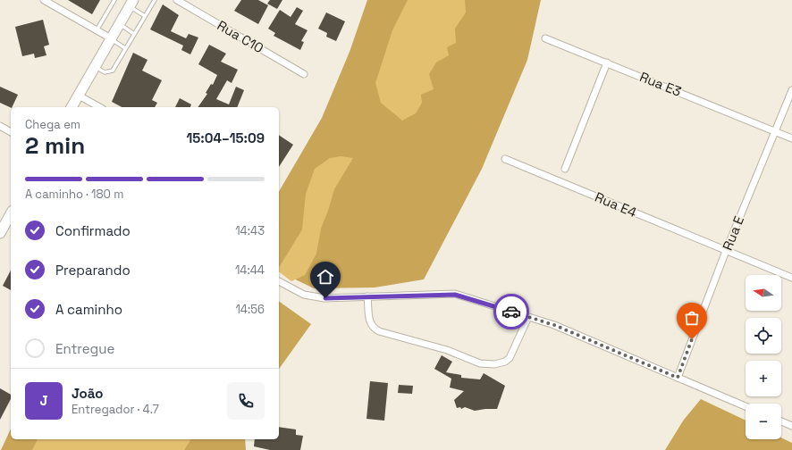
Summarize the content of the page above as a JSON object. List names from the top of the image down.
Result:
{
  "streets": {
    "street": [
      "Rua C10",
      "Rua E3",
      "Rua E4",
      "Rua E"
    ]
  },
  "crossings": [
    ["Rua E3", "Rua E"],
    ["Rua E4", "Rua E"]
  ],
  "north": "left",
  "page": {
    "heading": ["2 min", "Chega em", "15:04–15:09"],
    "panel": ["João", "Entregador · 4.7"],
    "bar": "A caminho · 180 m",
    "list": [
      ["Confirmado", "14:43"],
      ["Preparando", "14:44"],
      ["A caminho", "14:56"],
      "Entregue"
    ],
    "map_buttons": ["+", "−"],
    "round": "J"
  }
}
